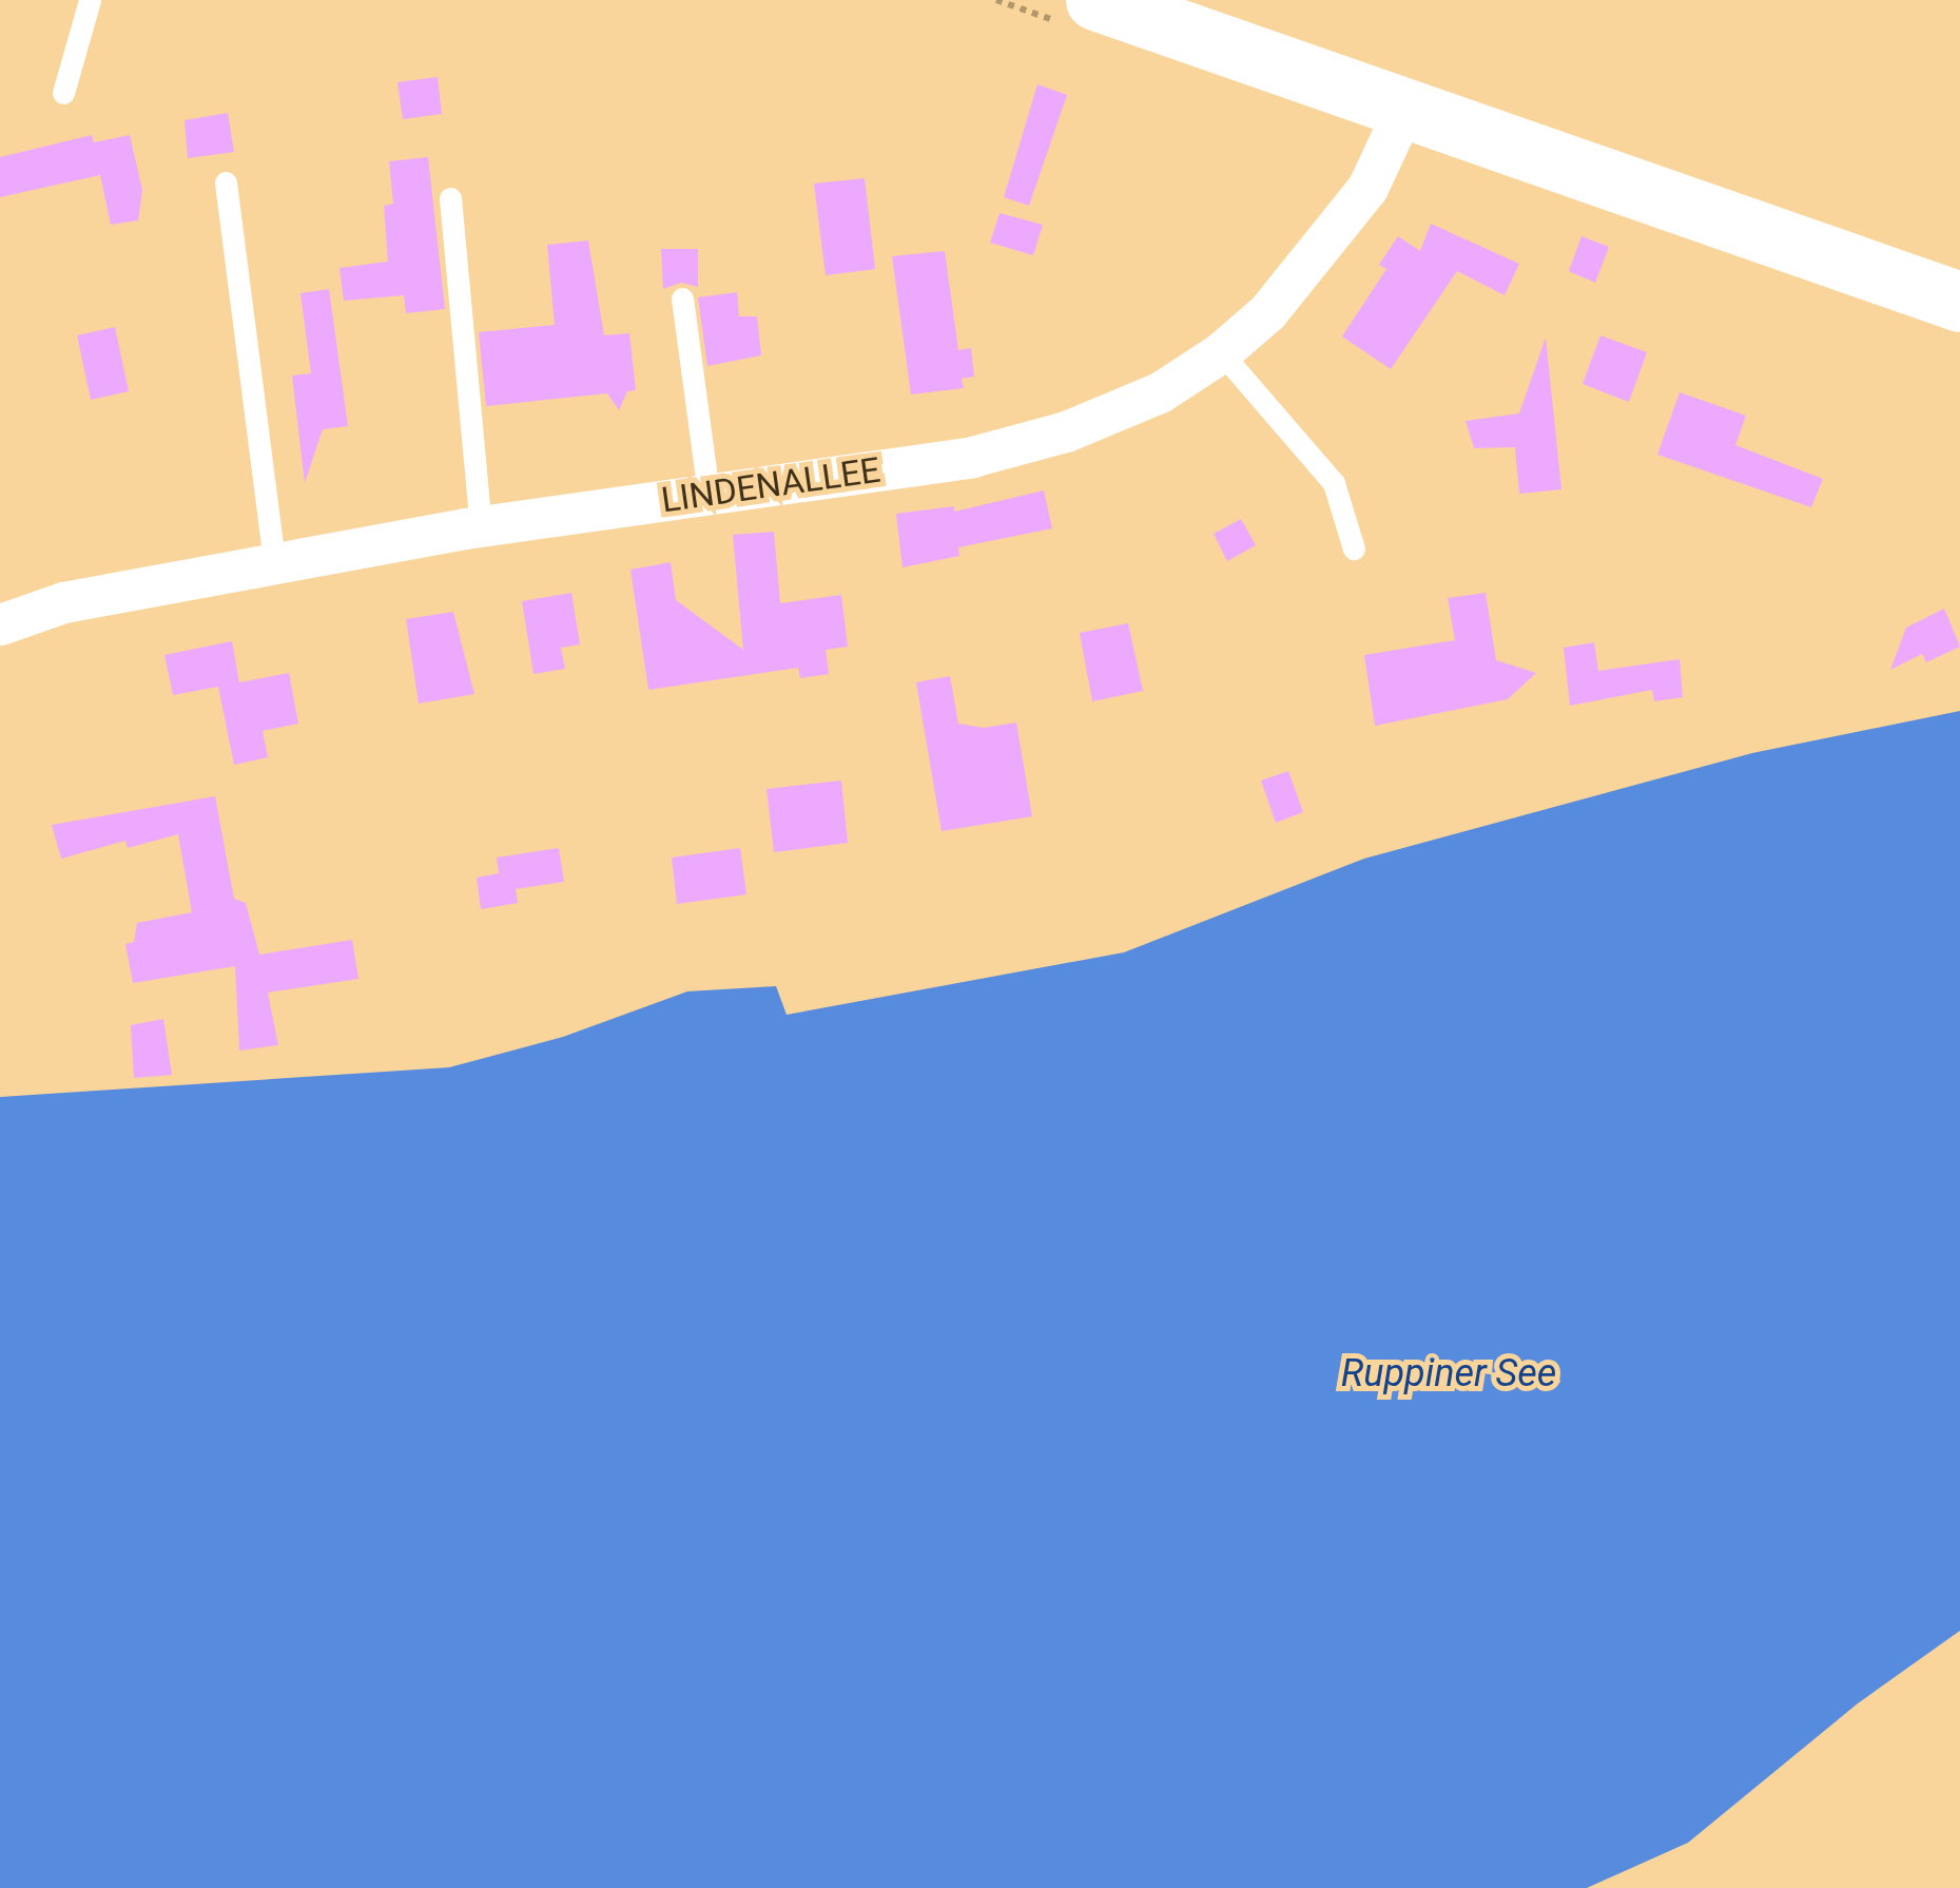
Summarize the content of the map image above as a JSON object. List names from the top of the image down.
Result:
{
  "streets": {
    "street": ["LINDENALLEE"]
  },
  "water": ["Ruppiner See"]
}
